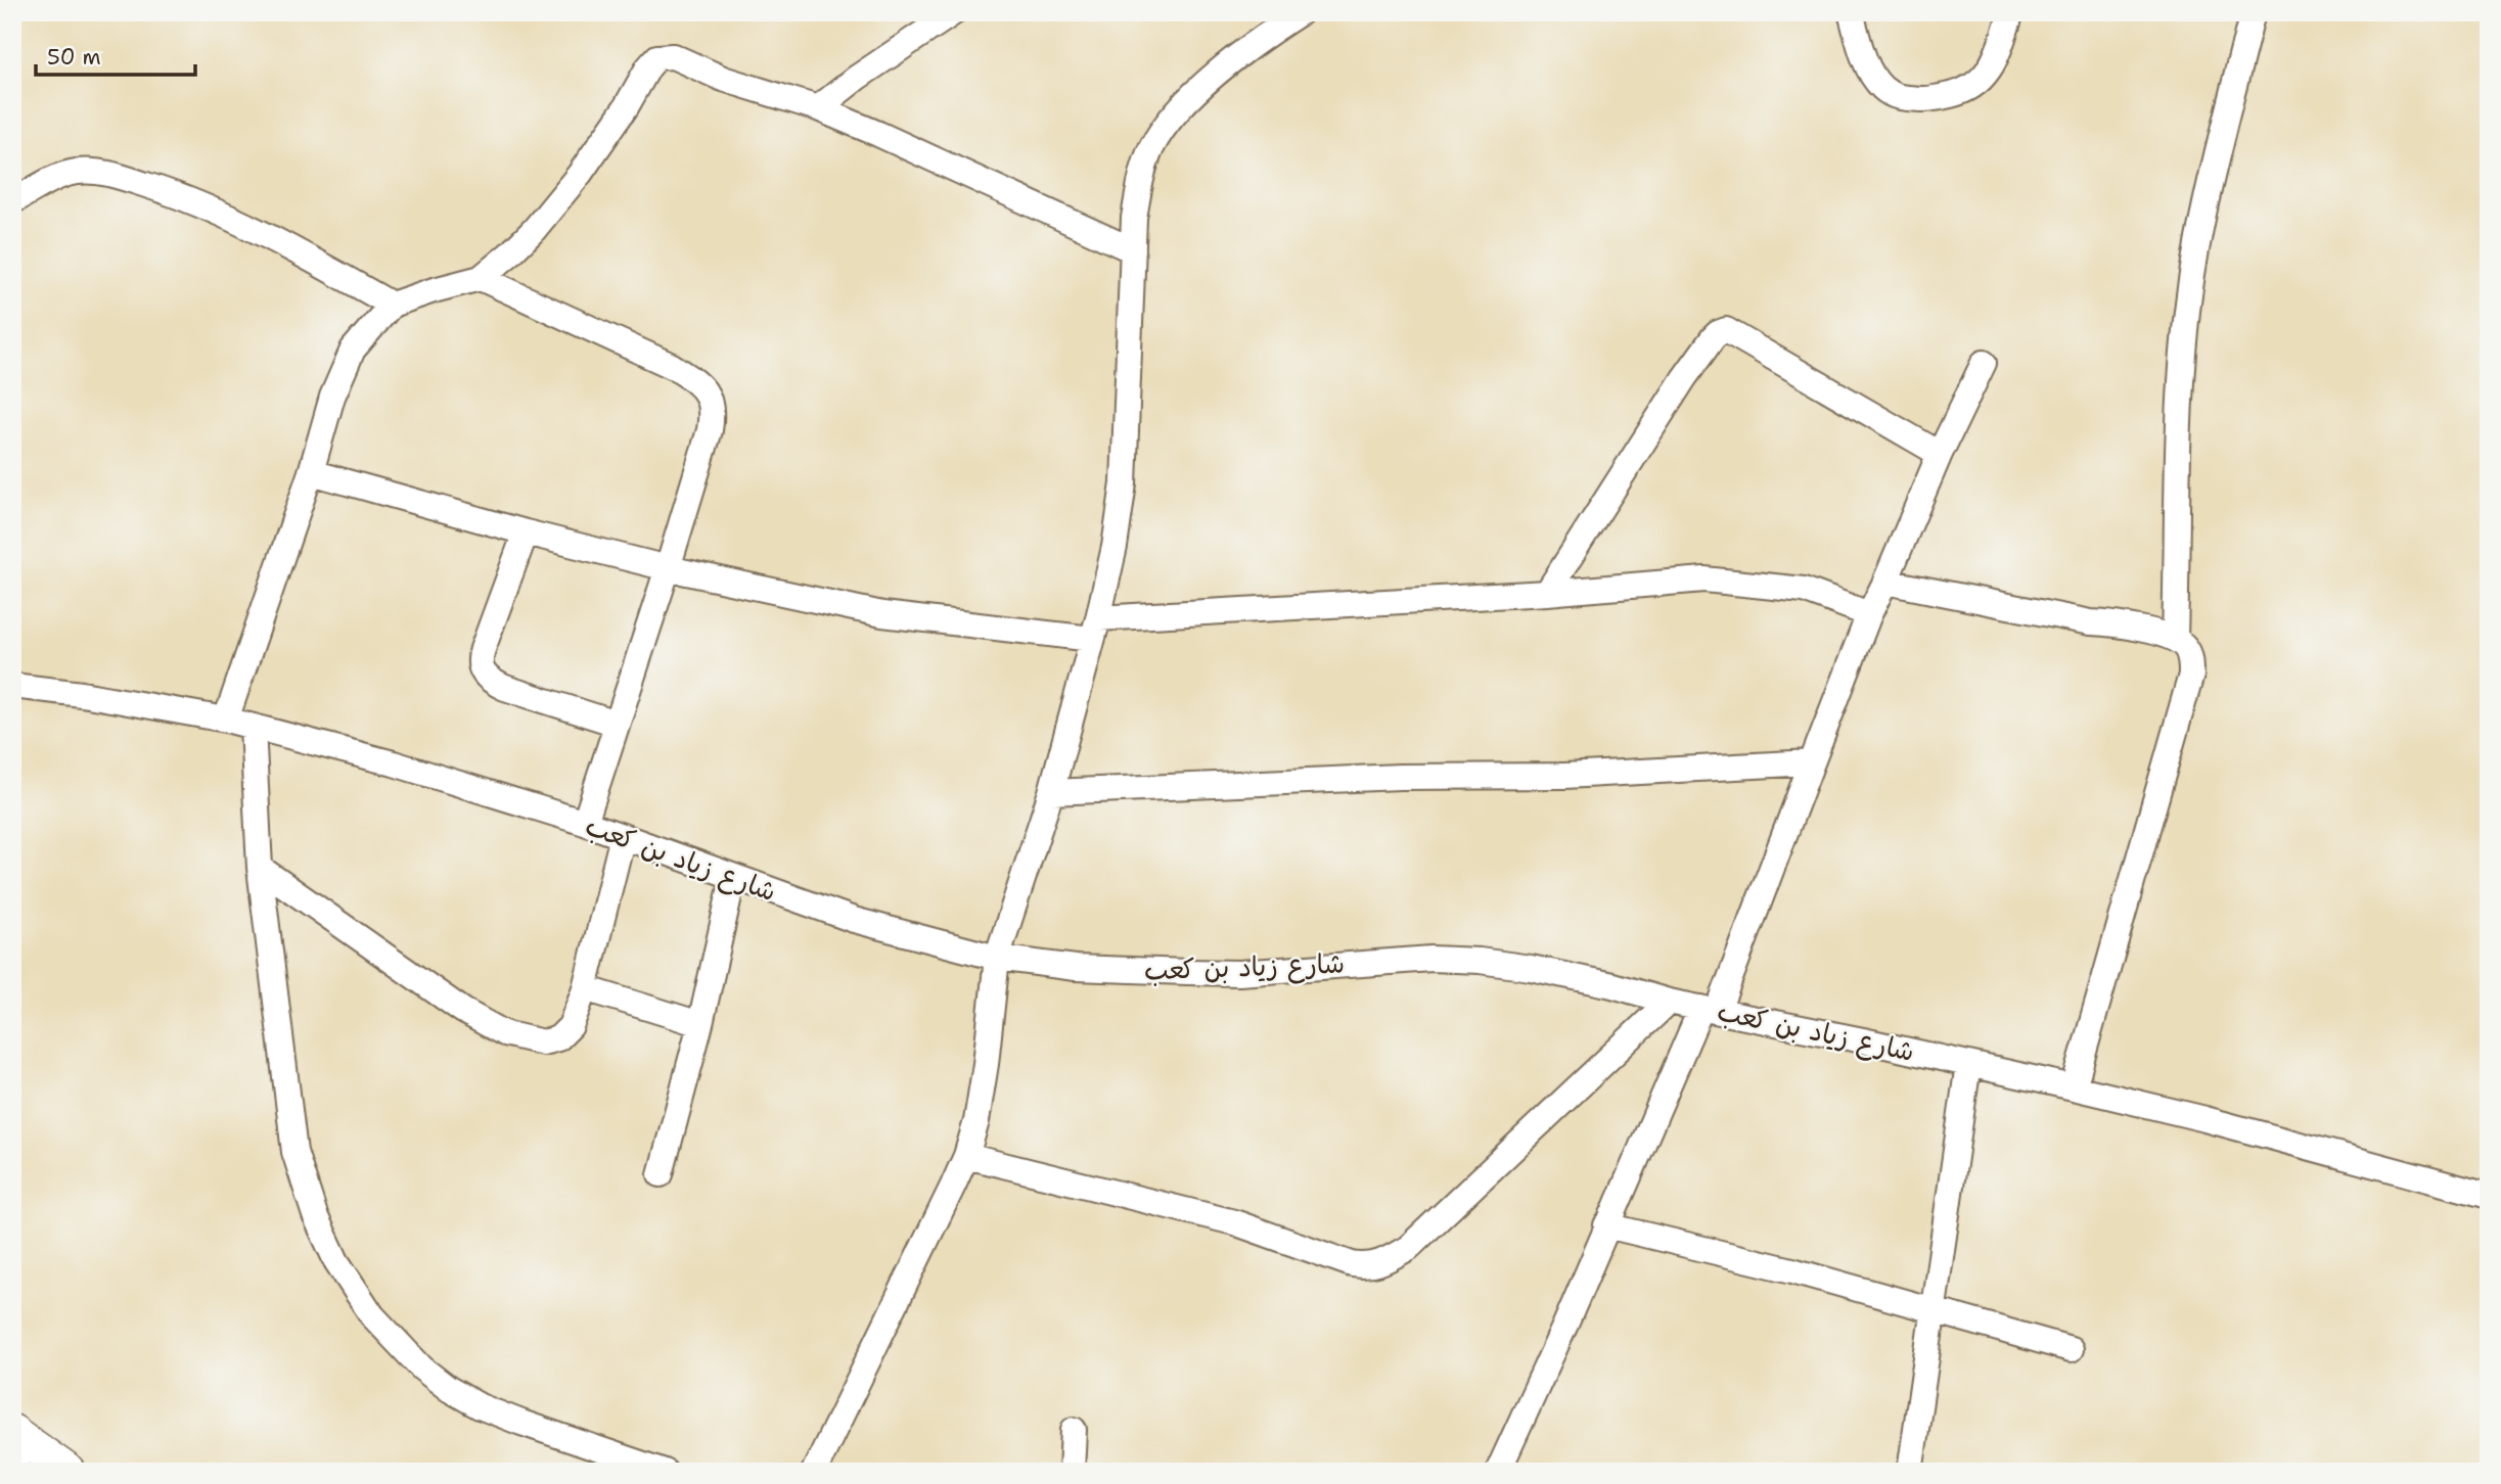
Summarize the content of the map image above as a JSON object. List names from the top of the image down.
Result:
{
  "streets": {
    "street": ["شارع زياد بن كعب"]
  },
  "scale_bar": "50 m"
}
